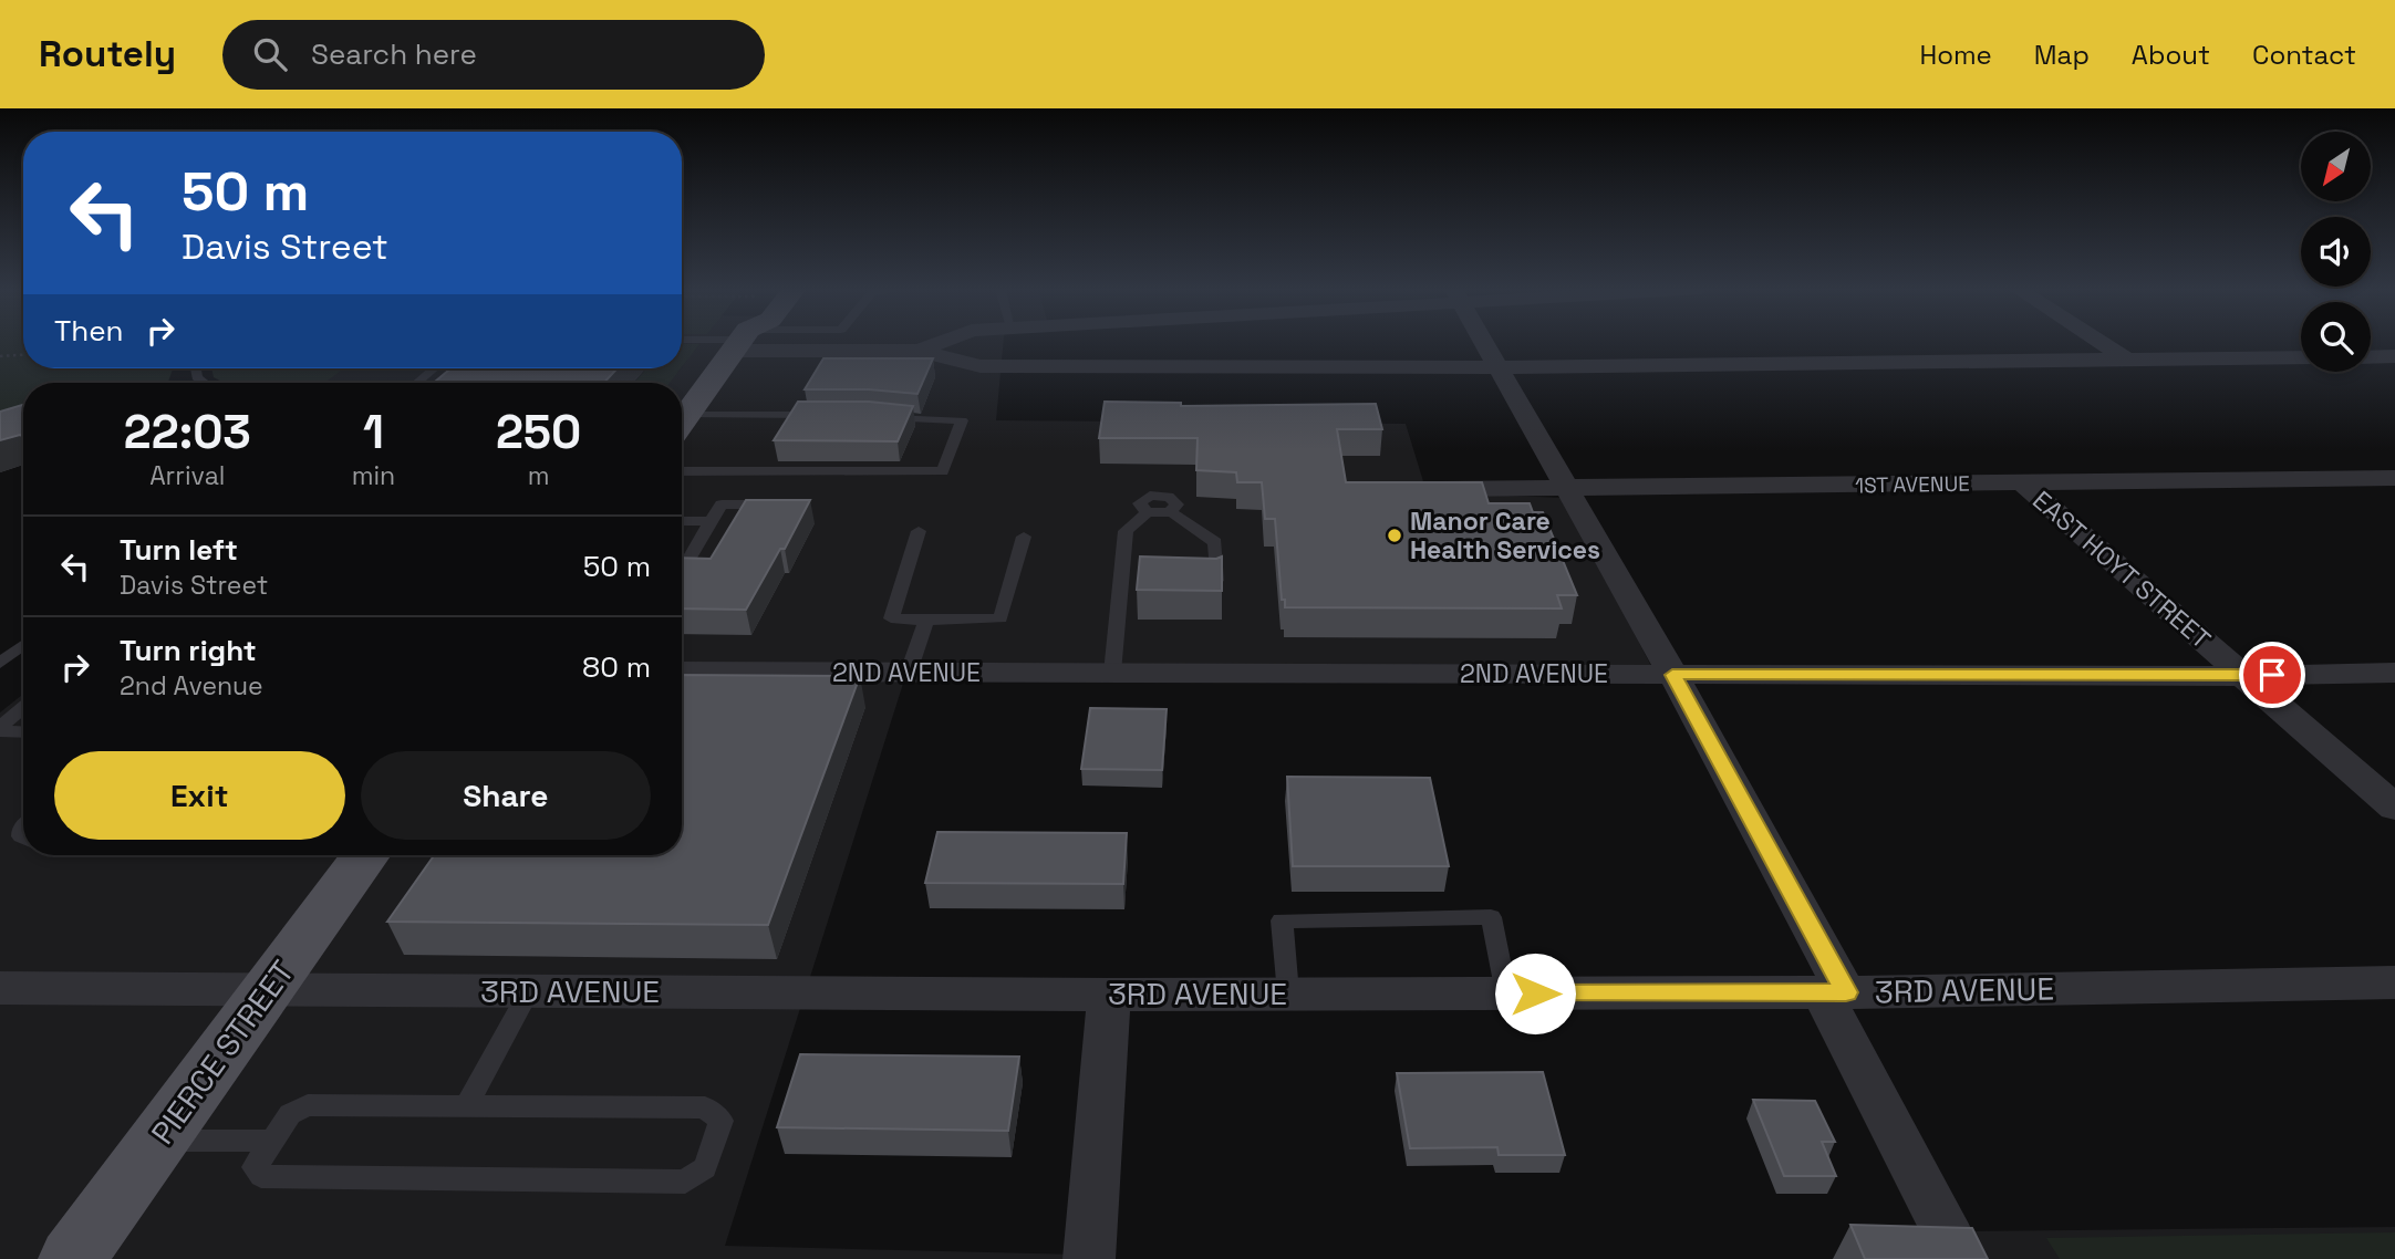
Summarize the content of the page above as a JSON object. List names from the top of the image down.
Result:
{
  "streets": {
    "main road": ["PIERCE STREET"],
    "street": [
      "1ST AVENUE",
      "EAST HOYT STREET",
      "2ND AVENUE",
      "3RD AVENUE"
    ]
  },
  "crossings": [
    ["1ST AVENUE", "EAST HOYT STREET"],
    ["EAST HOYT STREET", "2ND AVENUE"],
    ["3RD AVENUE", "PIERCE STREET"]
  ],
  "places": ["Manor Care Health Services"],
  "north": "bottom left",
  "page": {
    "header": "Routely",
    "search": "Search here",
    "nav": [
      "Home",
      "Map",
      "About",
      "Contact"
    ],
    "turn": ["50 m", "Davis Street"],
    "then": "Then",
    "eta": [
      "22:03",
      "Arrival",
      "1",
      "min",
      "250",
      "m"
    ],
    "list": [
      {
        "name": "Turn left",
        "note": "Davis Street",
        "value": "50 m"
      },
      {
        "name": "Turn right",
        "note": "2nd Avenue",
        "value": "80 m"
      }
    ],
    "buttons": ["Exit", "Share"]
  }
}
